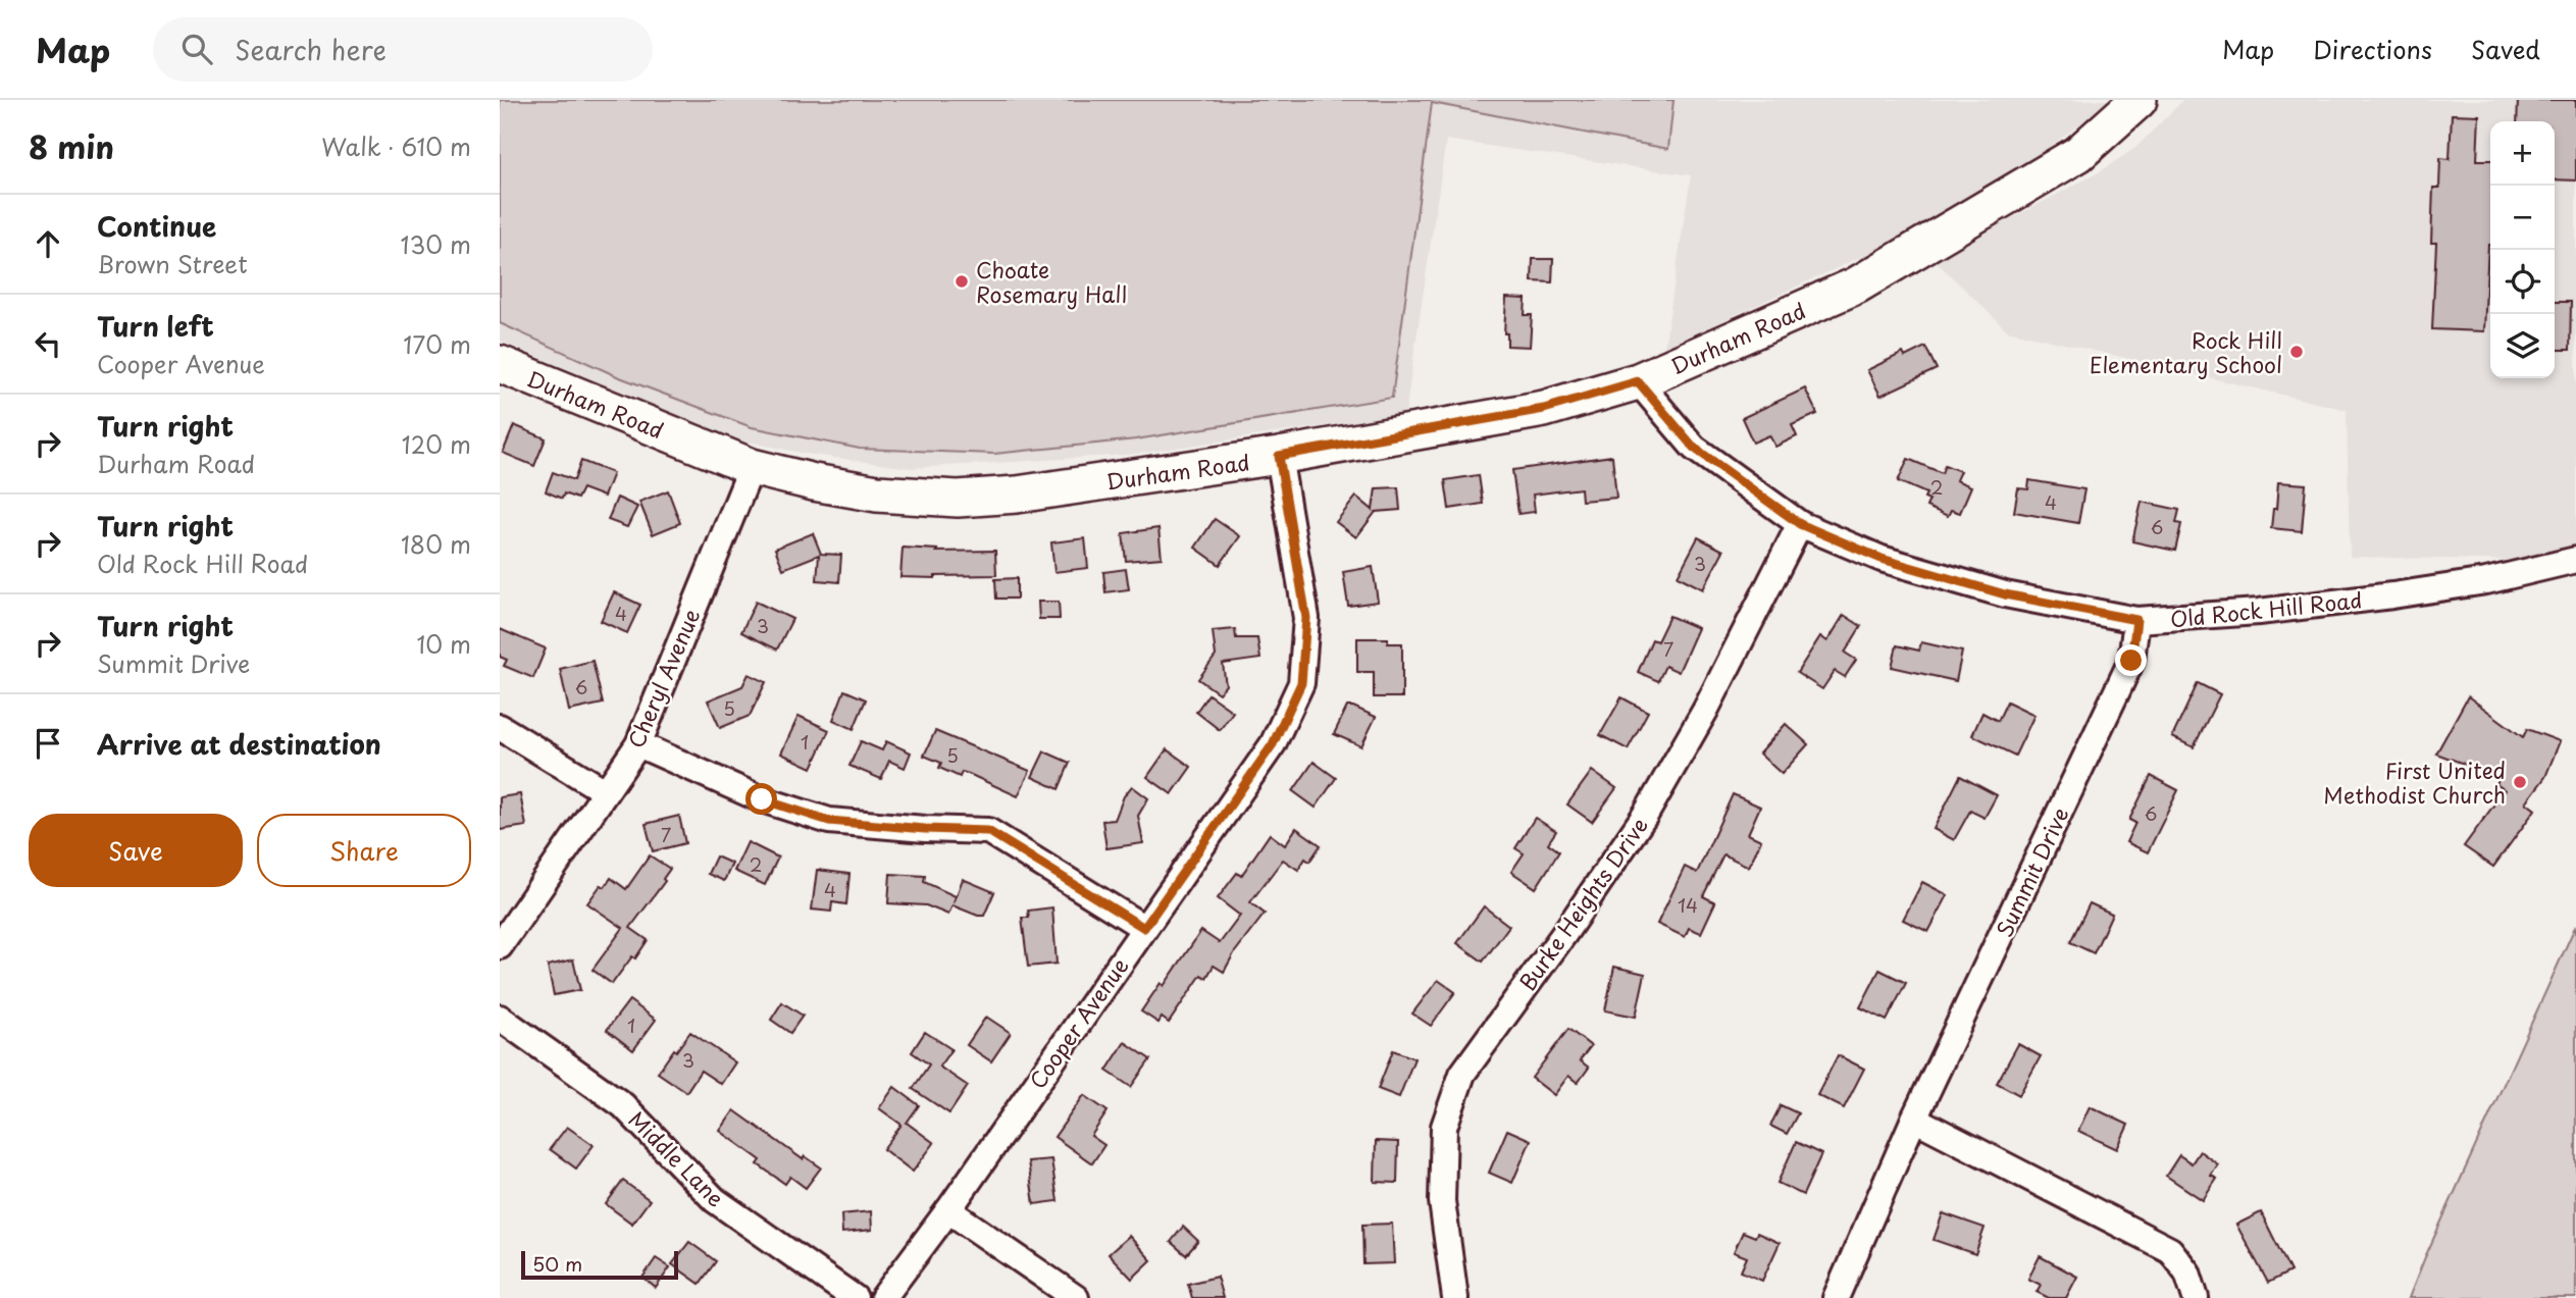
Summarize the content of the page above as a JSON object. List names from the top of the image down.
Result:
{
  "streets": {
    "main road": ["Durham Road"],
    "street": [
      "Old Rock Hill Road",
      "Cheryl Avenue",
      "Summit Drive",
      "Burke Heights Drive",
      "Cooper Avenue",
      "Middle Lane"
    ]
  },
  "crossings": [
    ["Durham Road", "Old Rock Hill Road"],
    ["Durham Road", "Cheryl Avenue"],
    ["Durham Road", "Cooper Avenue"],
    ["Old Rock Hill Road", "Summit Drive"],
    ["Old Rock Hill Road", "Burke Heights Drive"]
  ],
  "places": ["Choate Rosemary Hall", "Rock Hill Elementary School", "First United Methodist Church"],
  "house_numbers": [
    "2",
    "4",
    "6",
    "3",
    "4",
    "3",
    "7",
    "6",
    "5",
    "1",
    "5",
    "6",
    "7",
    "2",
    "4",
    "14",
    "1",
    "3"
  ],
  "scale_bar": "50 m",
  "page": {
    "header": "Map",
    "search": "Search here",
    "nav": ["Map", "Directions", "Saved"],
    "heading": ["8 min", "Walk · 610 m"],
    "map_buttons": ["+", "−"],
    "list": [
      ["Continue", "Brown Street", "130 m"],
      ["Turn left", "Cooper Avenue", "170 m"],
      ["Turn right", "Durham Road", "120 m"],
      ["Turn right", "Old Rock Hill Road", "180 m"],
      ["Turn right", "Summit Drive", "10 m"],
      "Arrive at destination"
    ],
    "buttons": ["Save", "Share"],
    "scale": "50 m"
  }
}
